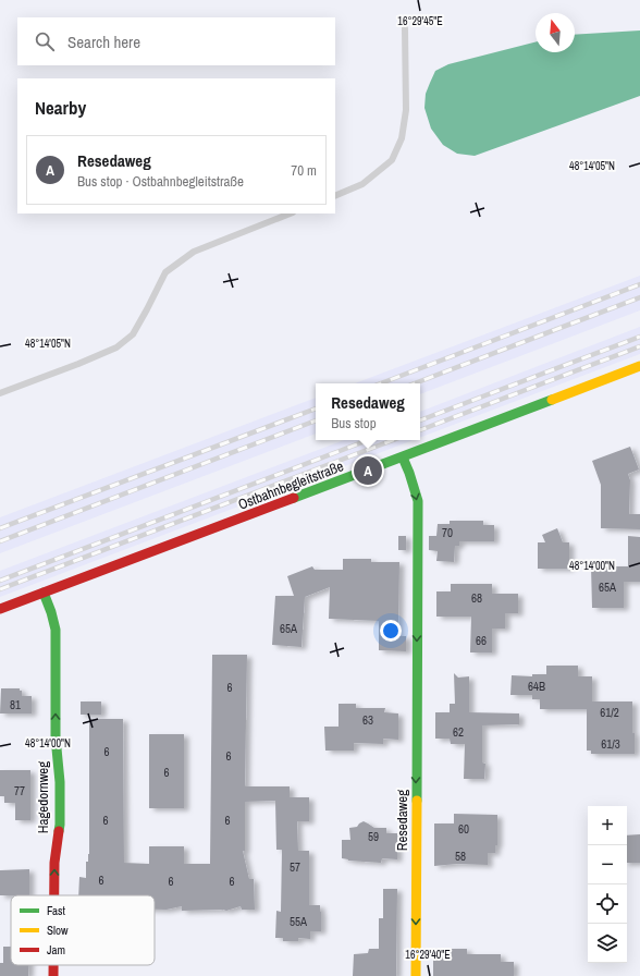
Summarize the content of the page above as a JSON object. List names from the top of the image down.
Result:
{
  "streets": {
    "street": ["Ostbahnbegleitstraße", "Hagedornweg", "Resedaweg"]
  },
  "crossings": [
    ["Ostbahnbegleitstraße", "Hagedornweg"],
    ["Ostbahnbegleitstraße", "Resedaweg"]
  ],
  "one_way": ["Hagedornweg", "Resedaweg"],
  "house_numbers": [
    "70",
    "65A",
    "68",
    "65A",
    "66",
    "64B",
    "6",
    "81",
    "61/2",
    "63",
    "62",
    "61/3",
    "6",
    "6",
    "6",
    "77",
    "6",
    "6",
    "60",
    "59",
    "58",
    "57",
    "6",
    "6",
    "6",
    "55A"
  ],
  "legend": ["Fast", "Slow", "Jam"],
  "north": "top",
  "page": {
    "search": "Search here",
    "heading": "Nearby",
    "list": [
      {
        "mark": "A",
        "name": "Resedaweg",
        "note": "Bus stop · Ostbahnbegleitstraße",
        "value": "70 m"
      }
    ],
    "popup": ["Resedaweg", "Bus stop"],
    "pins": "A",
    "map_buttons": ["+", "−"]
  },
  "coordinates": [
    "16°29'45\"E",
    "48°14'05\"N",
    "48°14'00\"N",
    "16°29'40\"E"
  ]
}
